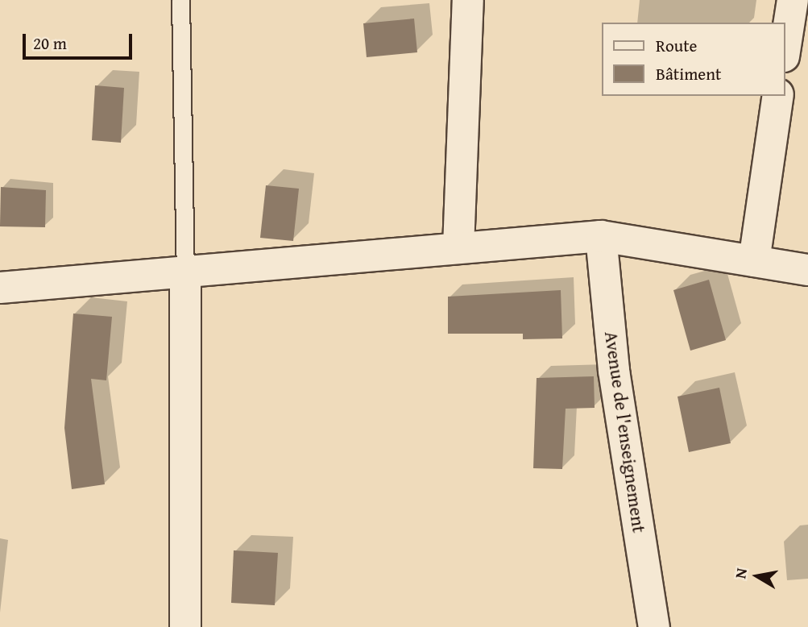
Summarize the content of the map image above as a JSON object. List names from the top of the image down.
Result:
{
  "streets": {
    "street": ["Avenue de l'enseignement"]
  },
  "legend": ["Route", "Bâtiment"],
  "scale_bar": "20 m",
  "north": "left"
}
